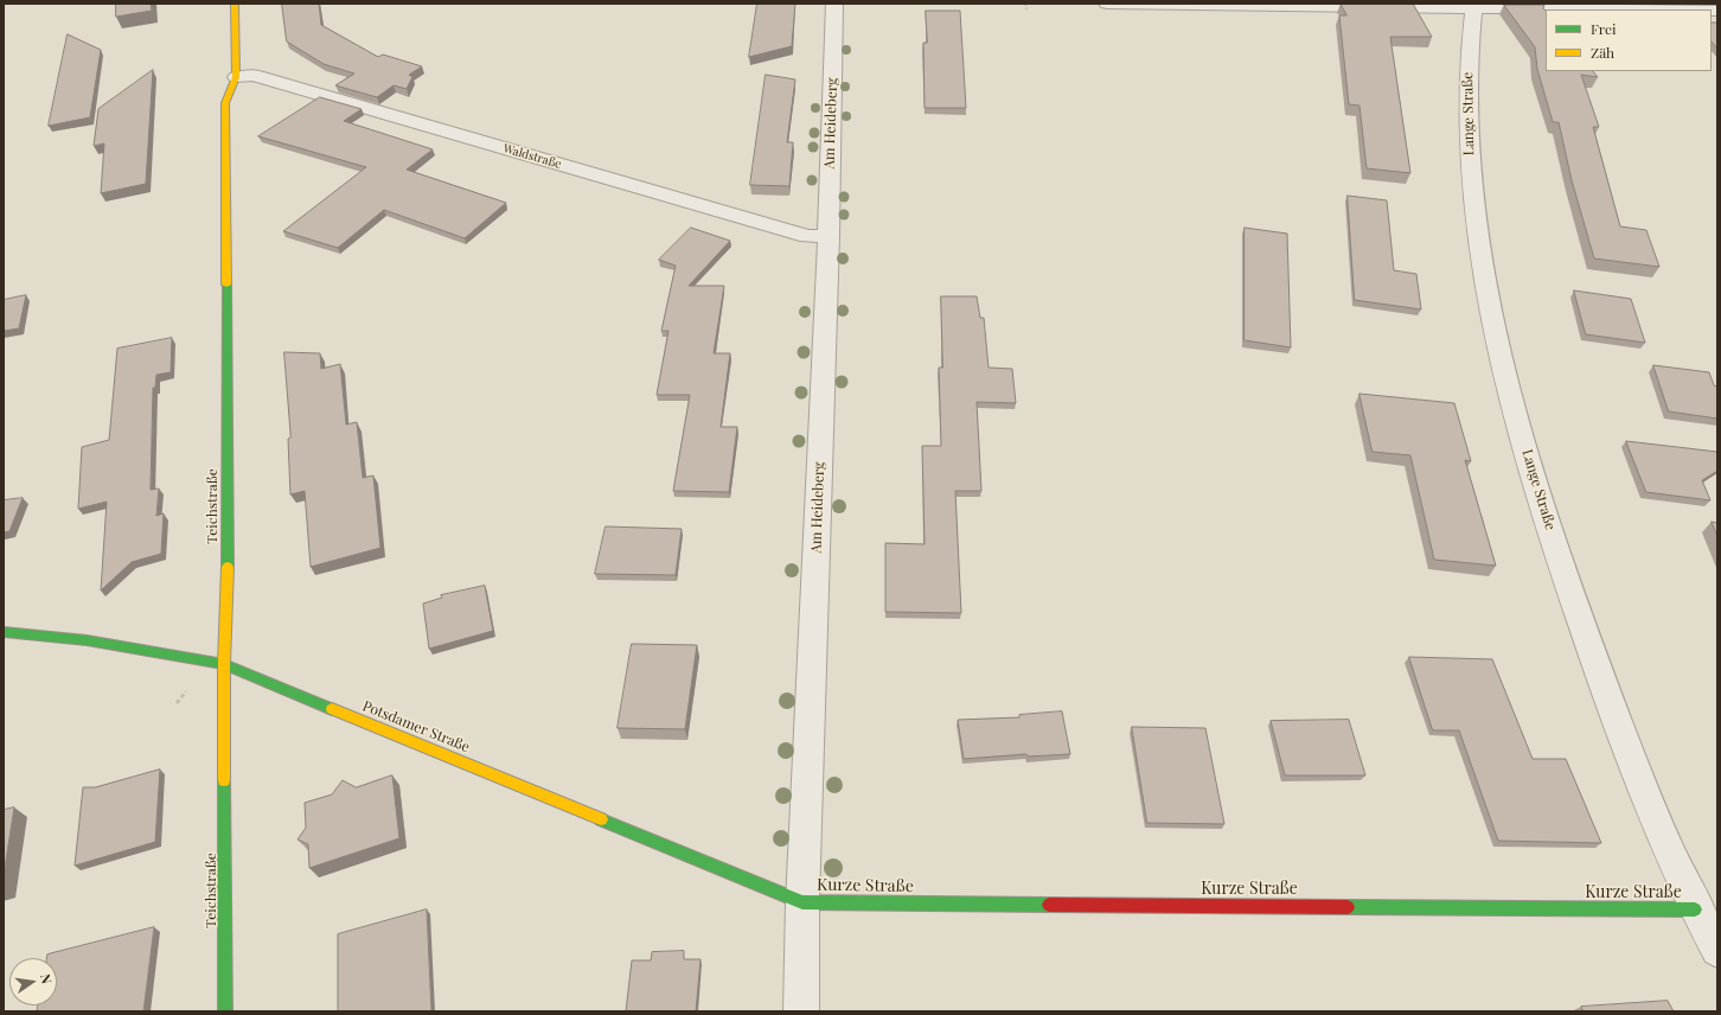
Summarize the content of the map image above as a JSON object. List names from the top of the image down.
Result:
{
  "streets": {
    "street": [
      "Lange Straße",
      "Am Heideberg",
      "Waldstraße",
      "Teichstraße",
      "Potsdamer Straße",
      "Kurze Straße"
    ]
  },
  "crossings": [
    ["Lange Straße", "Kurze Straße"],
    ["Am Heideberg", "Waldstraße"],
    ["Am Heideberg", "Potsdamer Straße"],
    ["Am Heideberg", "Kurze Straße"],
    ["Waldstraße", "Teichstraße"],
    ["Teichstraße", "Potsdamer Straße"],
    ["Potsdamer Straße", "Kurze Straße"]
  ],
  "legend": ["Frei", "Zäh"],
  "north": "right"
}
